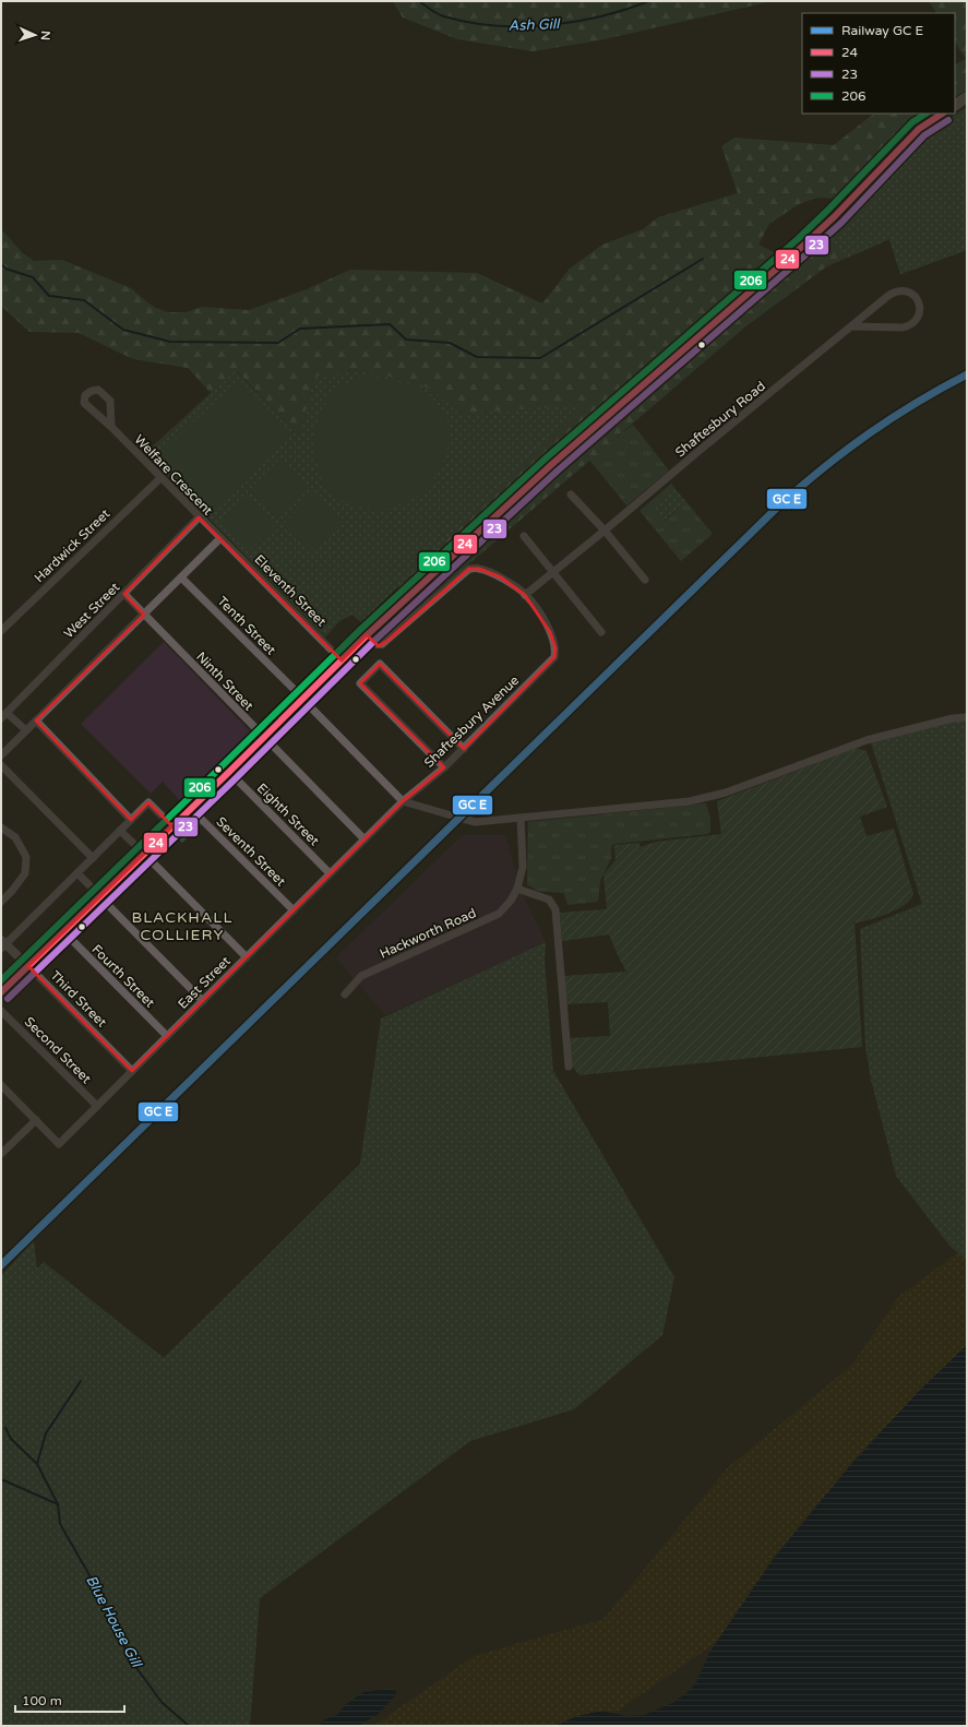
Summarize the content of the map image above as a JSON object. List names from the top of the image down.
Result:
{
  "streets": {
    "street": [
      "Shaftesbury Road",
      "Welfare Crescent",
      "Hardwick Street",
      "Eleventh Street",
      "West Street",
      "Tenth Street",
      "Ninth Street",
      "Shaftesbury Avenue",
      "Eighth Street",
      "Seventh Street",
      "Hackworth Road",
      "Fourth Street",
      "East Street",
      "Third Street",
      "Second Street"
    ]
  },
  "crossings": [
    ["Shaftesbury Road", "Shaftesbury Avenue"],
    ["Welfare Crescent", "Hardwick Street"],
    ["Welfare Crescent", "Eleventh Street"],
    ["Welfare Crescent", "West Street"],
    ["West Street", "Ninth Street"],
    ["Tenth Street", "Shaftesbury Avenue"],
    ["Tenth Street", "East Street"],
    ["Ninth Street", "East Street"],
    ["Shaftesbury Avenue", "East Street"],
    ["Eighth Street", "East Street"],
    ["Seventh Street", "East Street"],
    ["Fourth Street", "East Street"],
    ["East Street", "Third Street"],
    ["East Street", "Second Street"]
  ],
  "districts": ["BLACKHALL COLLIERY"],
  "water": ["Ash Gill", "Blue House Gill"],
  "lines": ["transit line 24", "transit line 206", "transit line 23"],
  "legend": [
    "Railway GC E",
    "24",
    "23",
    "206"
  ],
  "scale_bar": "100 m",
  "north": "right"
}
